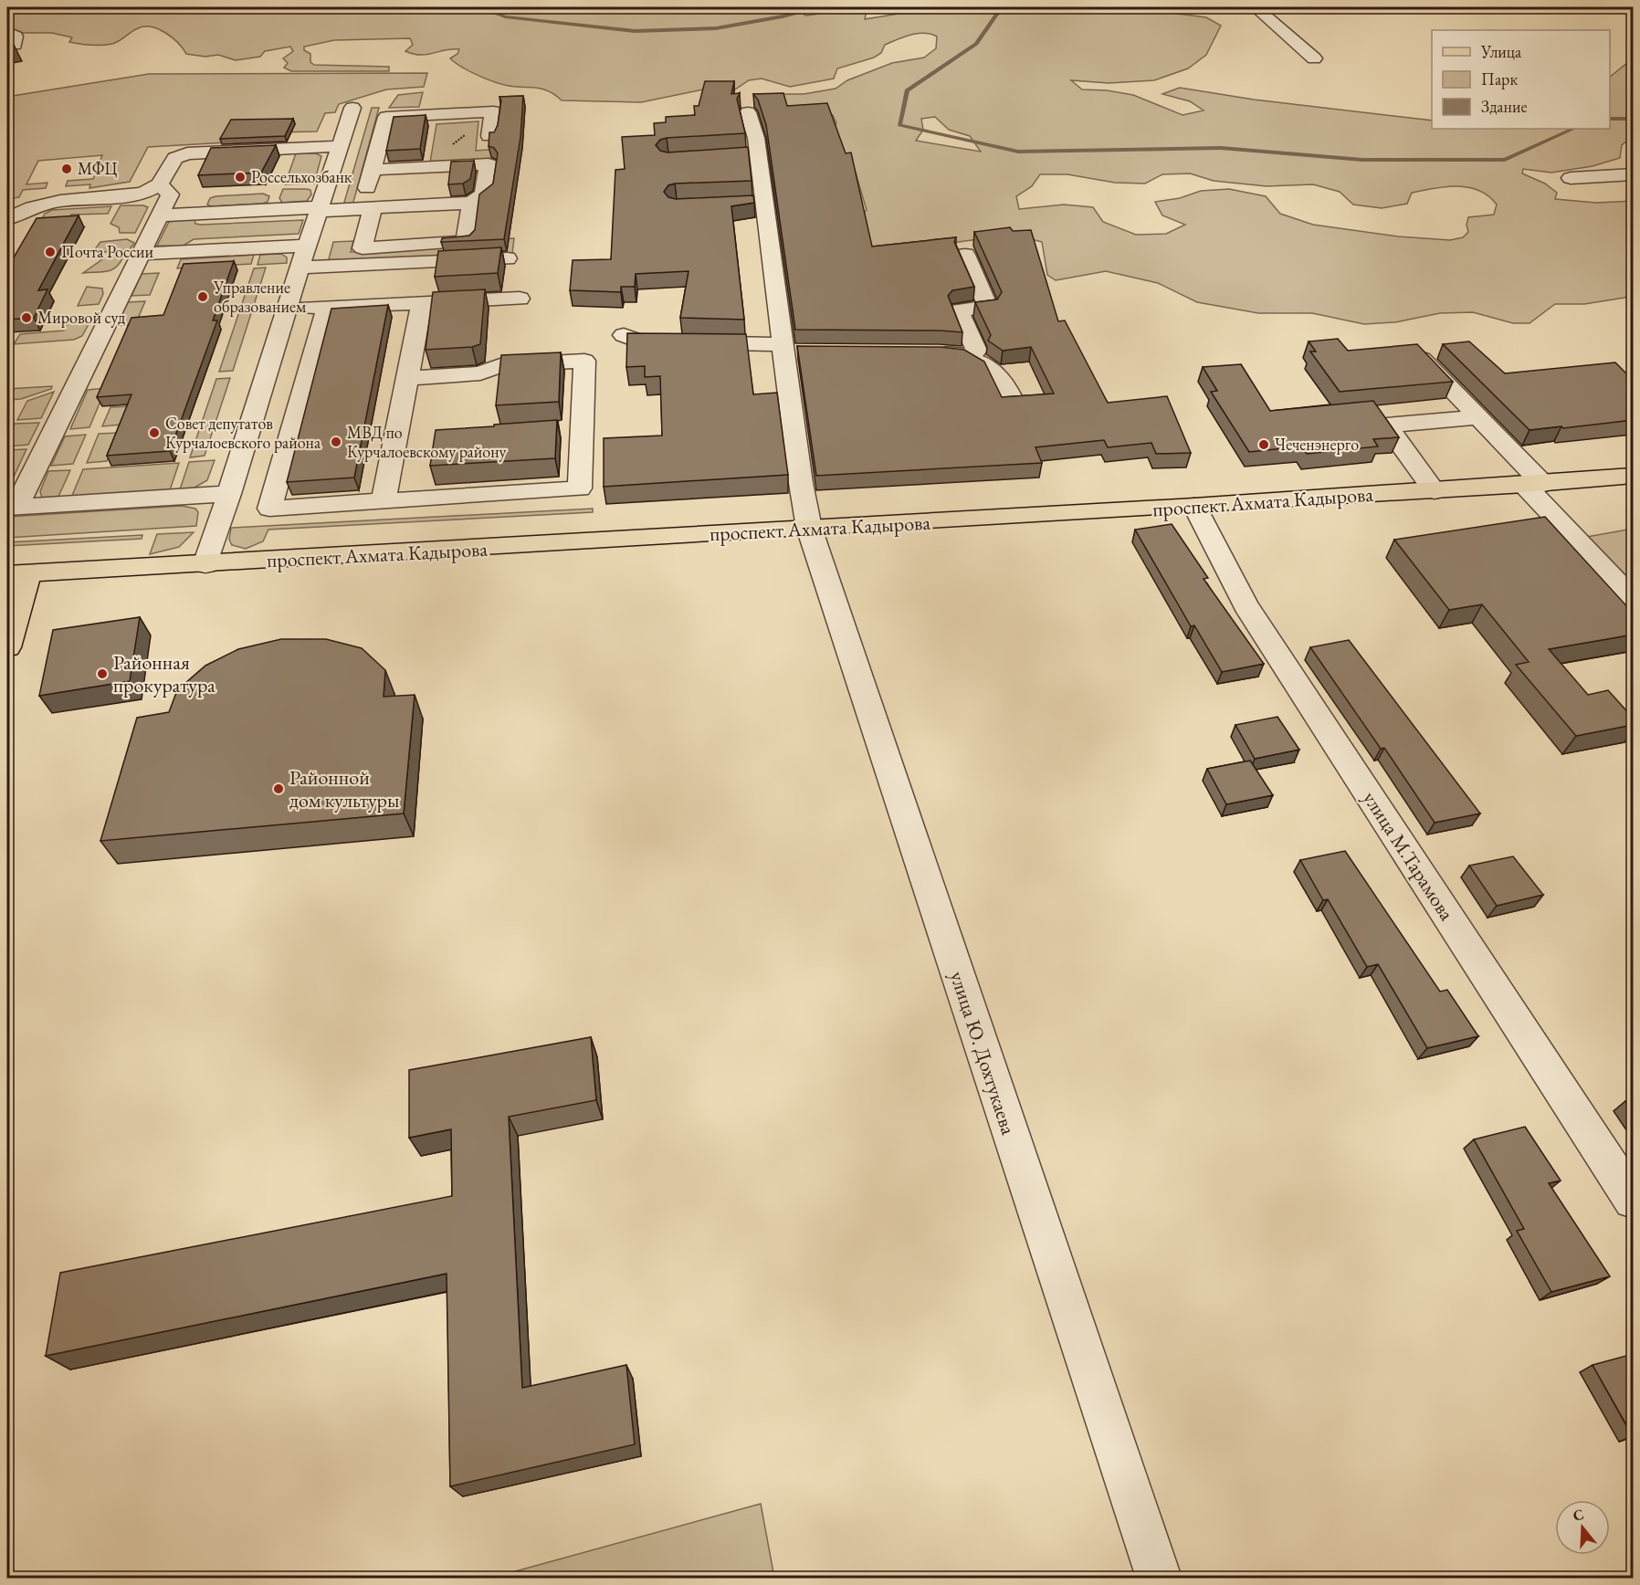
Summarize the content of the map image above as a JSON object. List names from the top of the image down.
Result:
{
  "streets": {
    "main road": ["проспект Ахмата Кадырова"],
    "street": ["улица М.Тарамова", "улица Ю. Дохтукаева"]
  },
  "crossings": [
    ["проспект Ахмата Кадырова", "улица М.Тарамова"],
    ["проспект Ахмата Кадырова", "улица Ю. Дохтукаева"]
  ],
  "places": [
    "МФЦ",
    "Россельхозбанк",
    "Почта России",
    "Управление образованием",
    "Мировой суд",
    "Совет депутатов Курчалоевского района",
    "МВД по Курчалоевскому району",
    "Чеченэнерго",
    "Районная прокуратура",
    "Районной дом культуры"
  ],
  "legend": ["Улица", "Парк", "Здание"],
  "north": "top"
}
